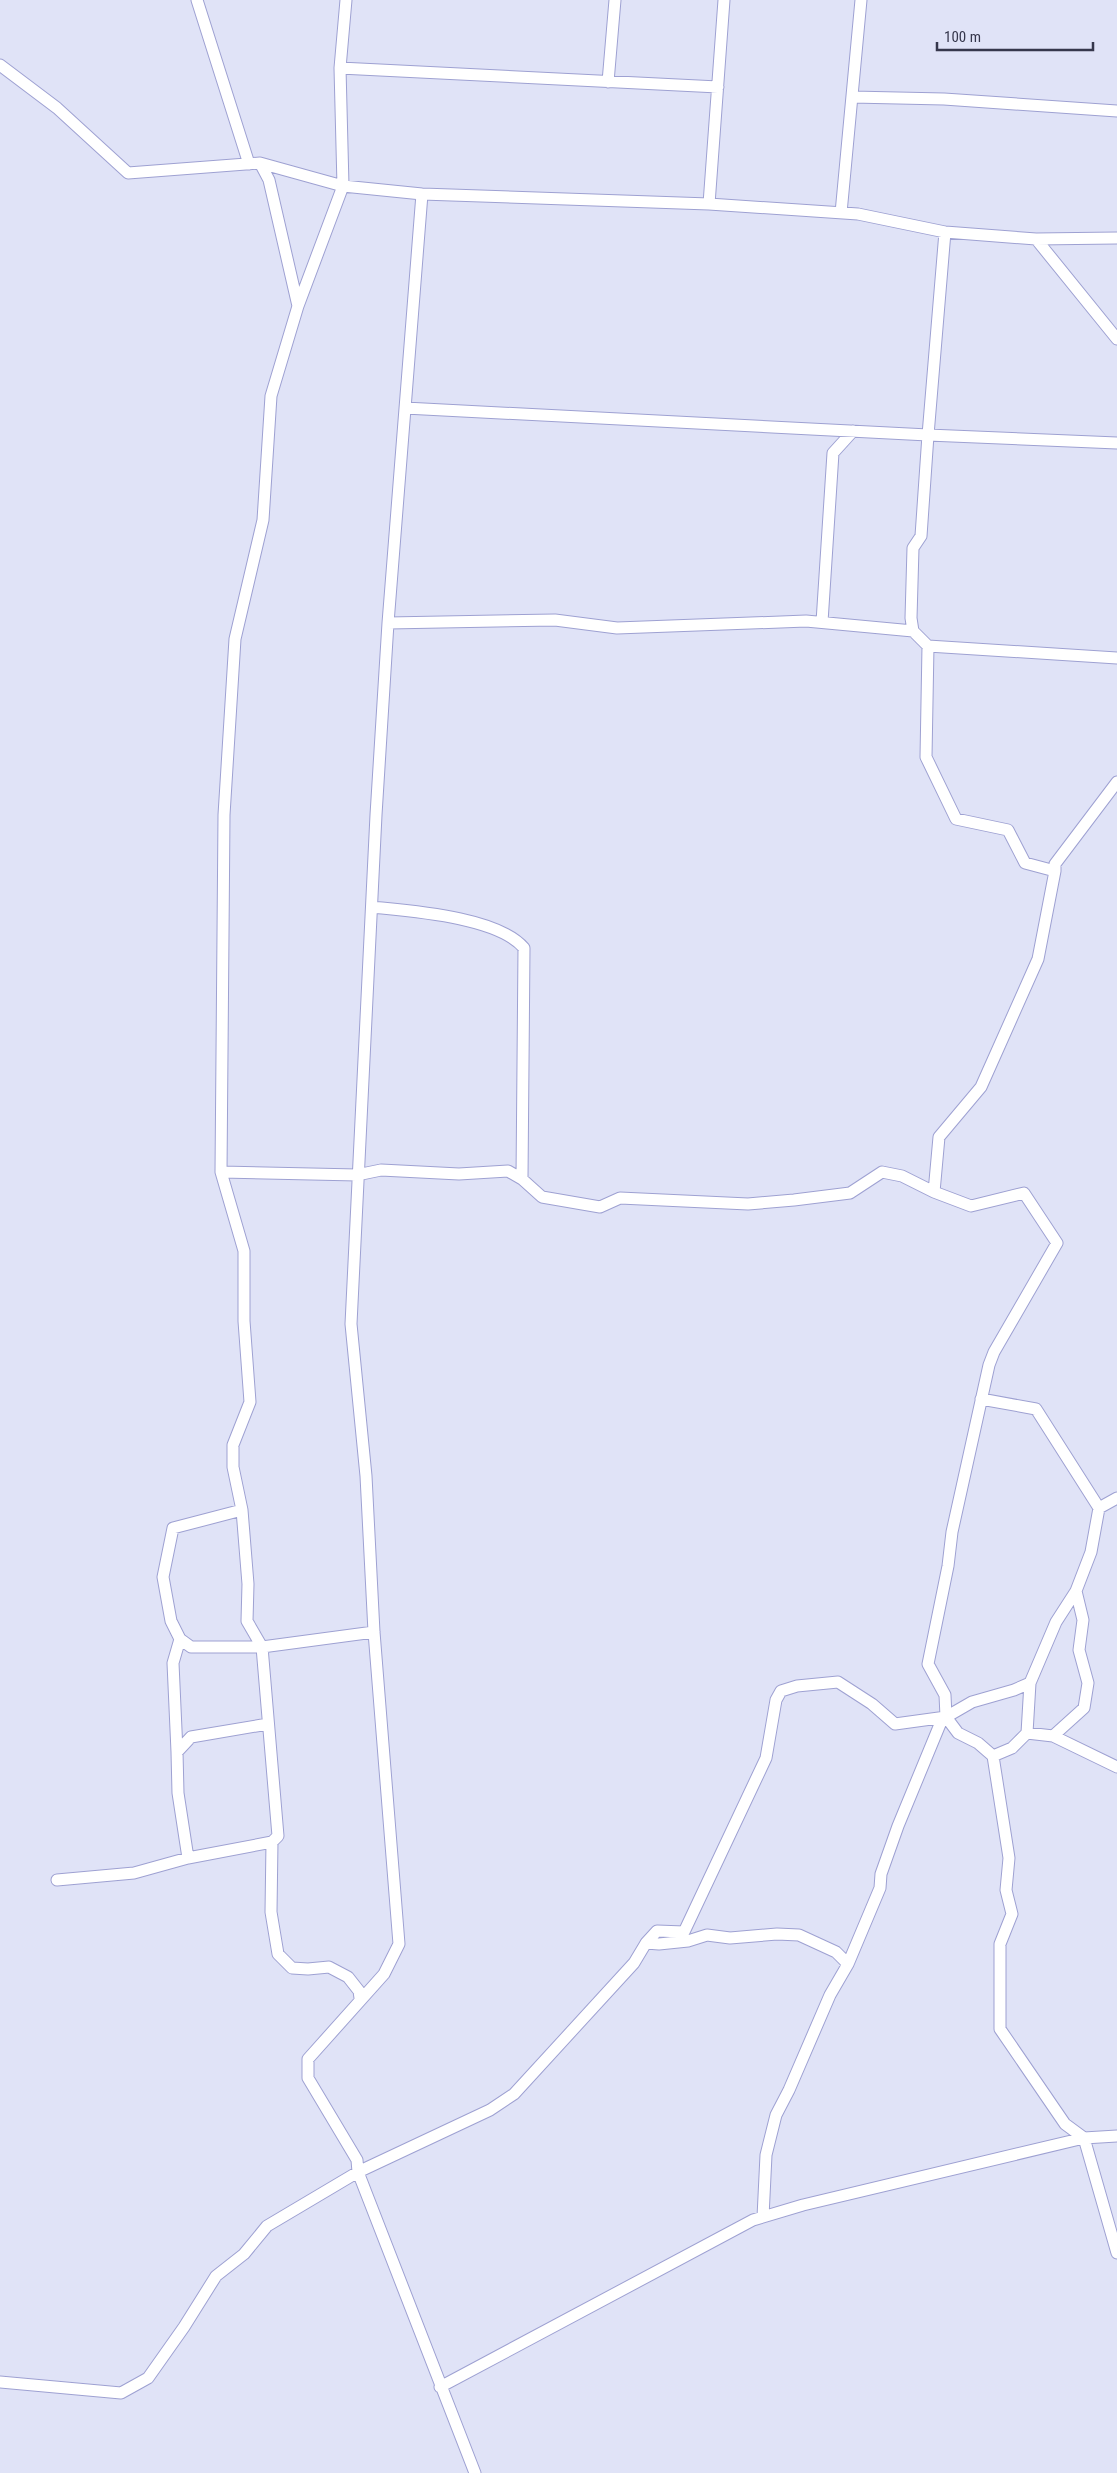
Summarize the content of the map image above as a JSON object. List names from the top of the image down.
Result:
{
  "scale_bar": "100 m"
}
